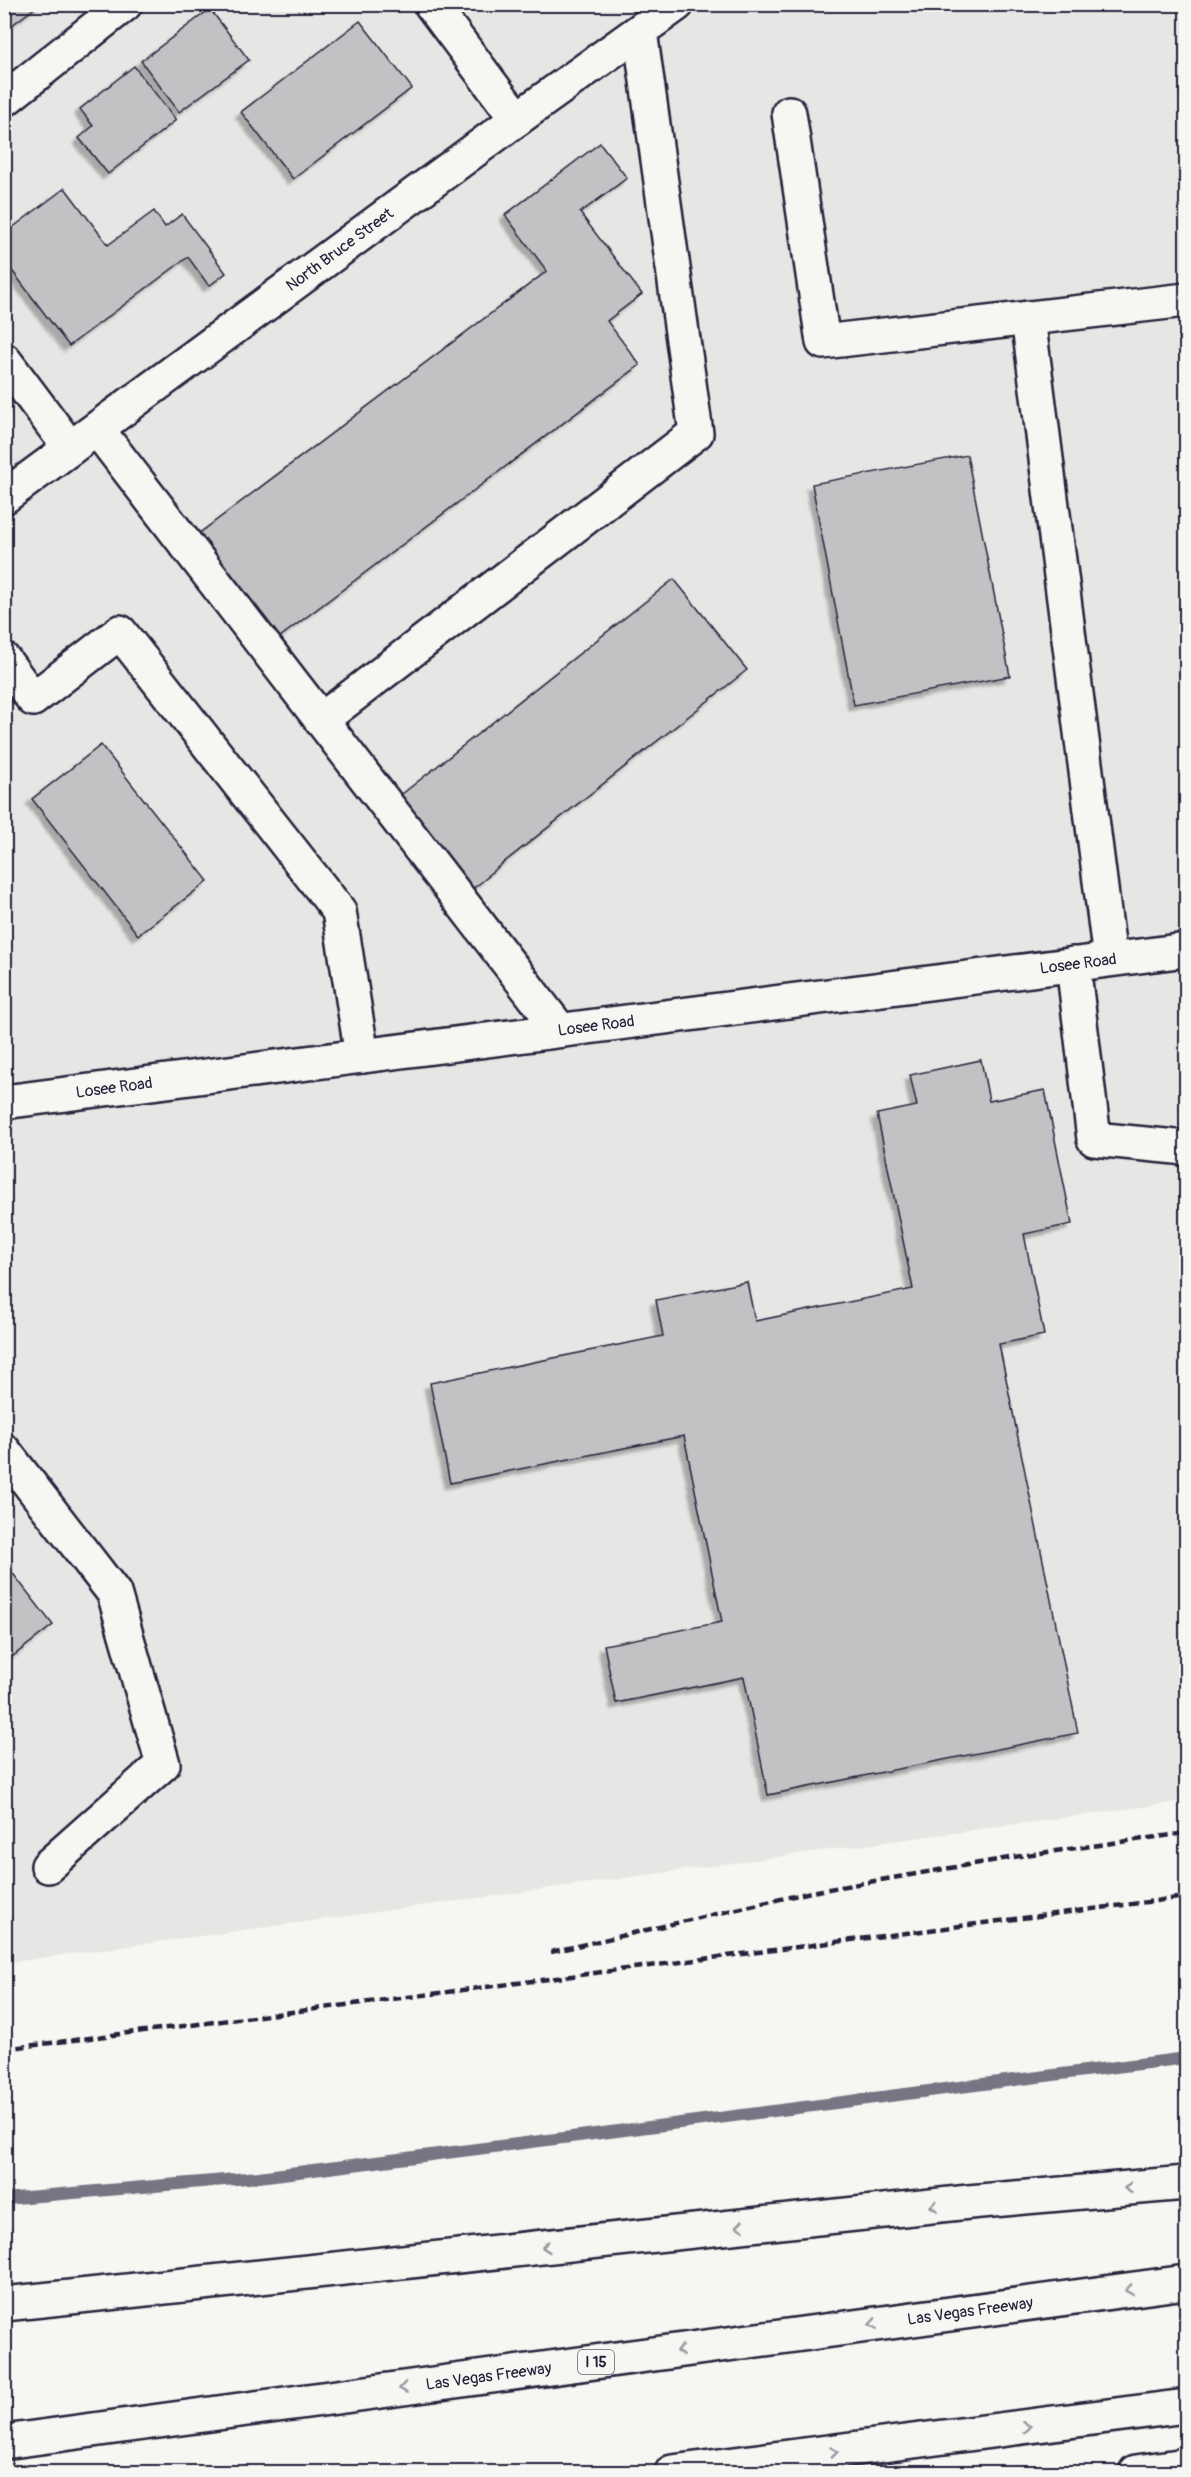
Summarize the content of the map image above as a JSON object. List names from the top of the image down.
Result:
{
  "streets": {
    "main road": [
      "North Bruce Street",
      "Losee Road",
      "Las Vegas Freeway",
      "I 15"
    ]
  }
}
